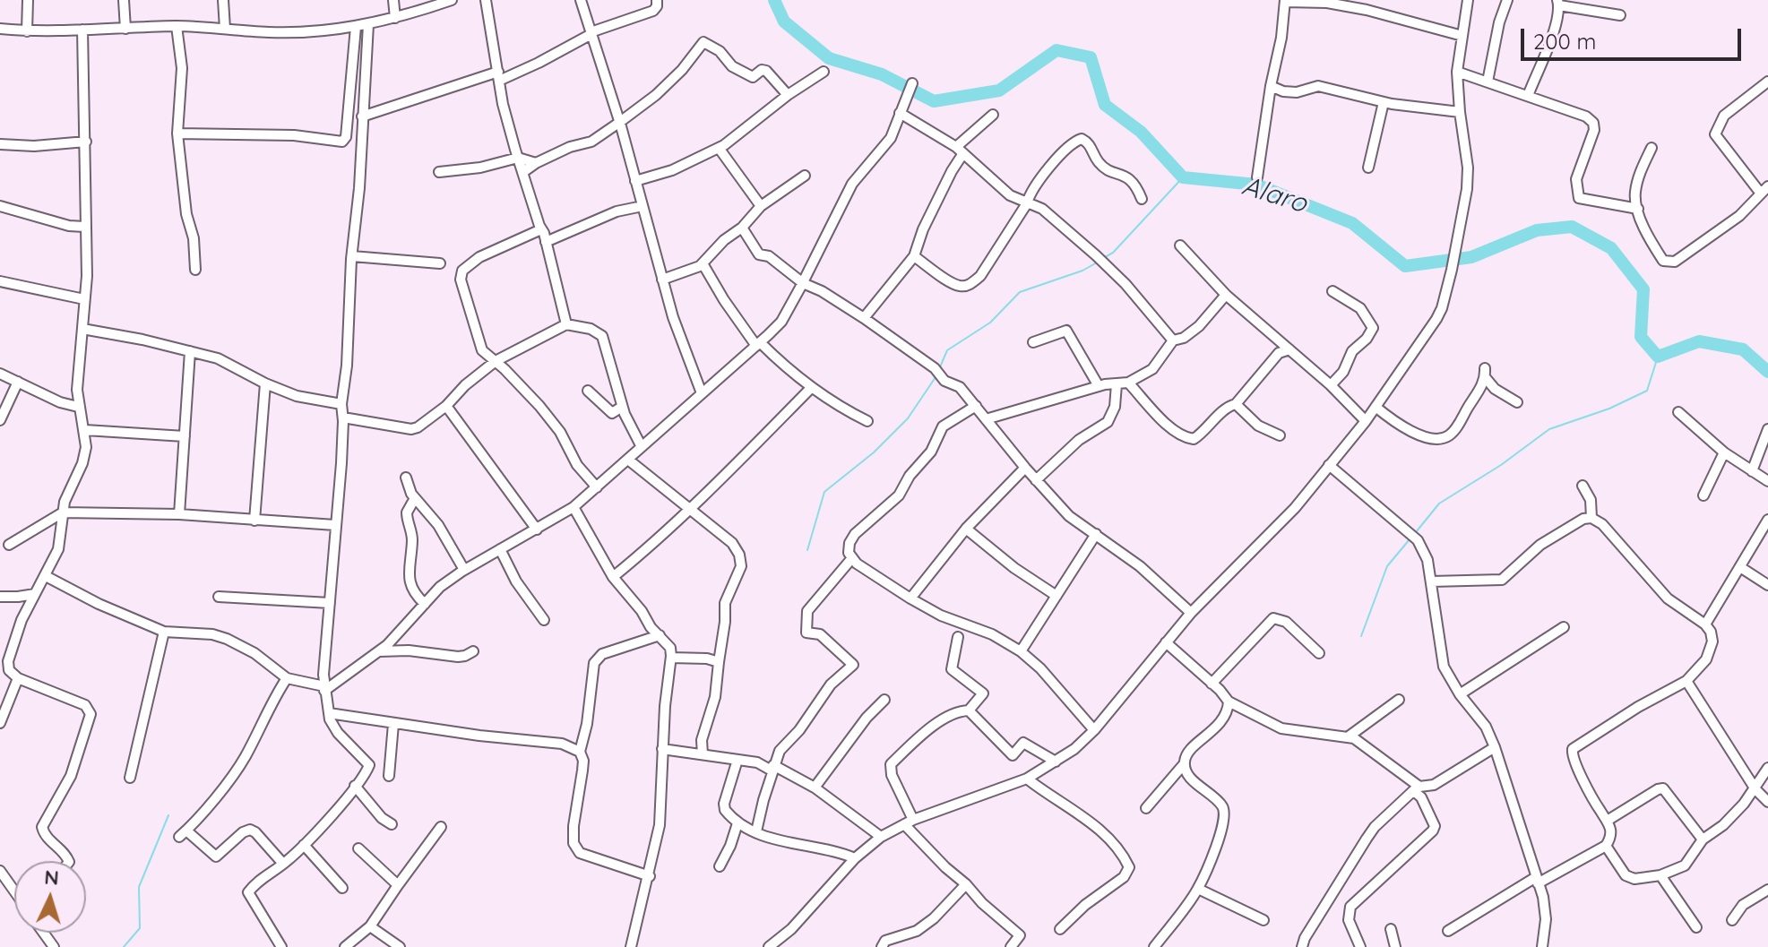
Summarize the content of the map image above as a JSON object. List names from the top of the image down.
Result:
{
  "water": ["Alaro"],
  "scale_bar": "200 m",
  "north": "top"
}
